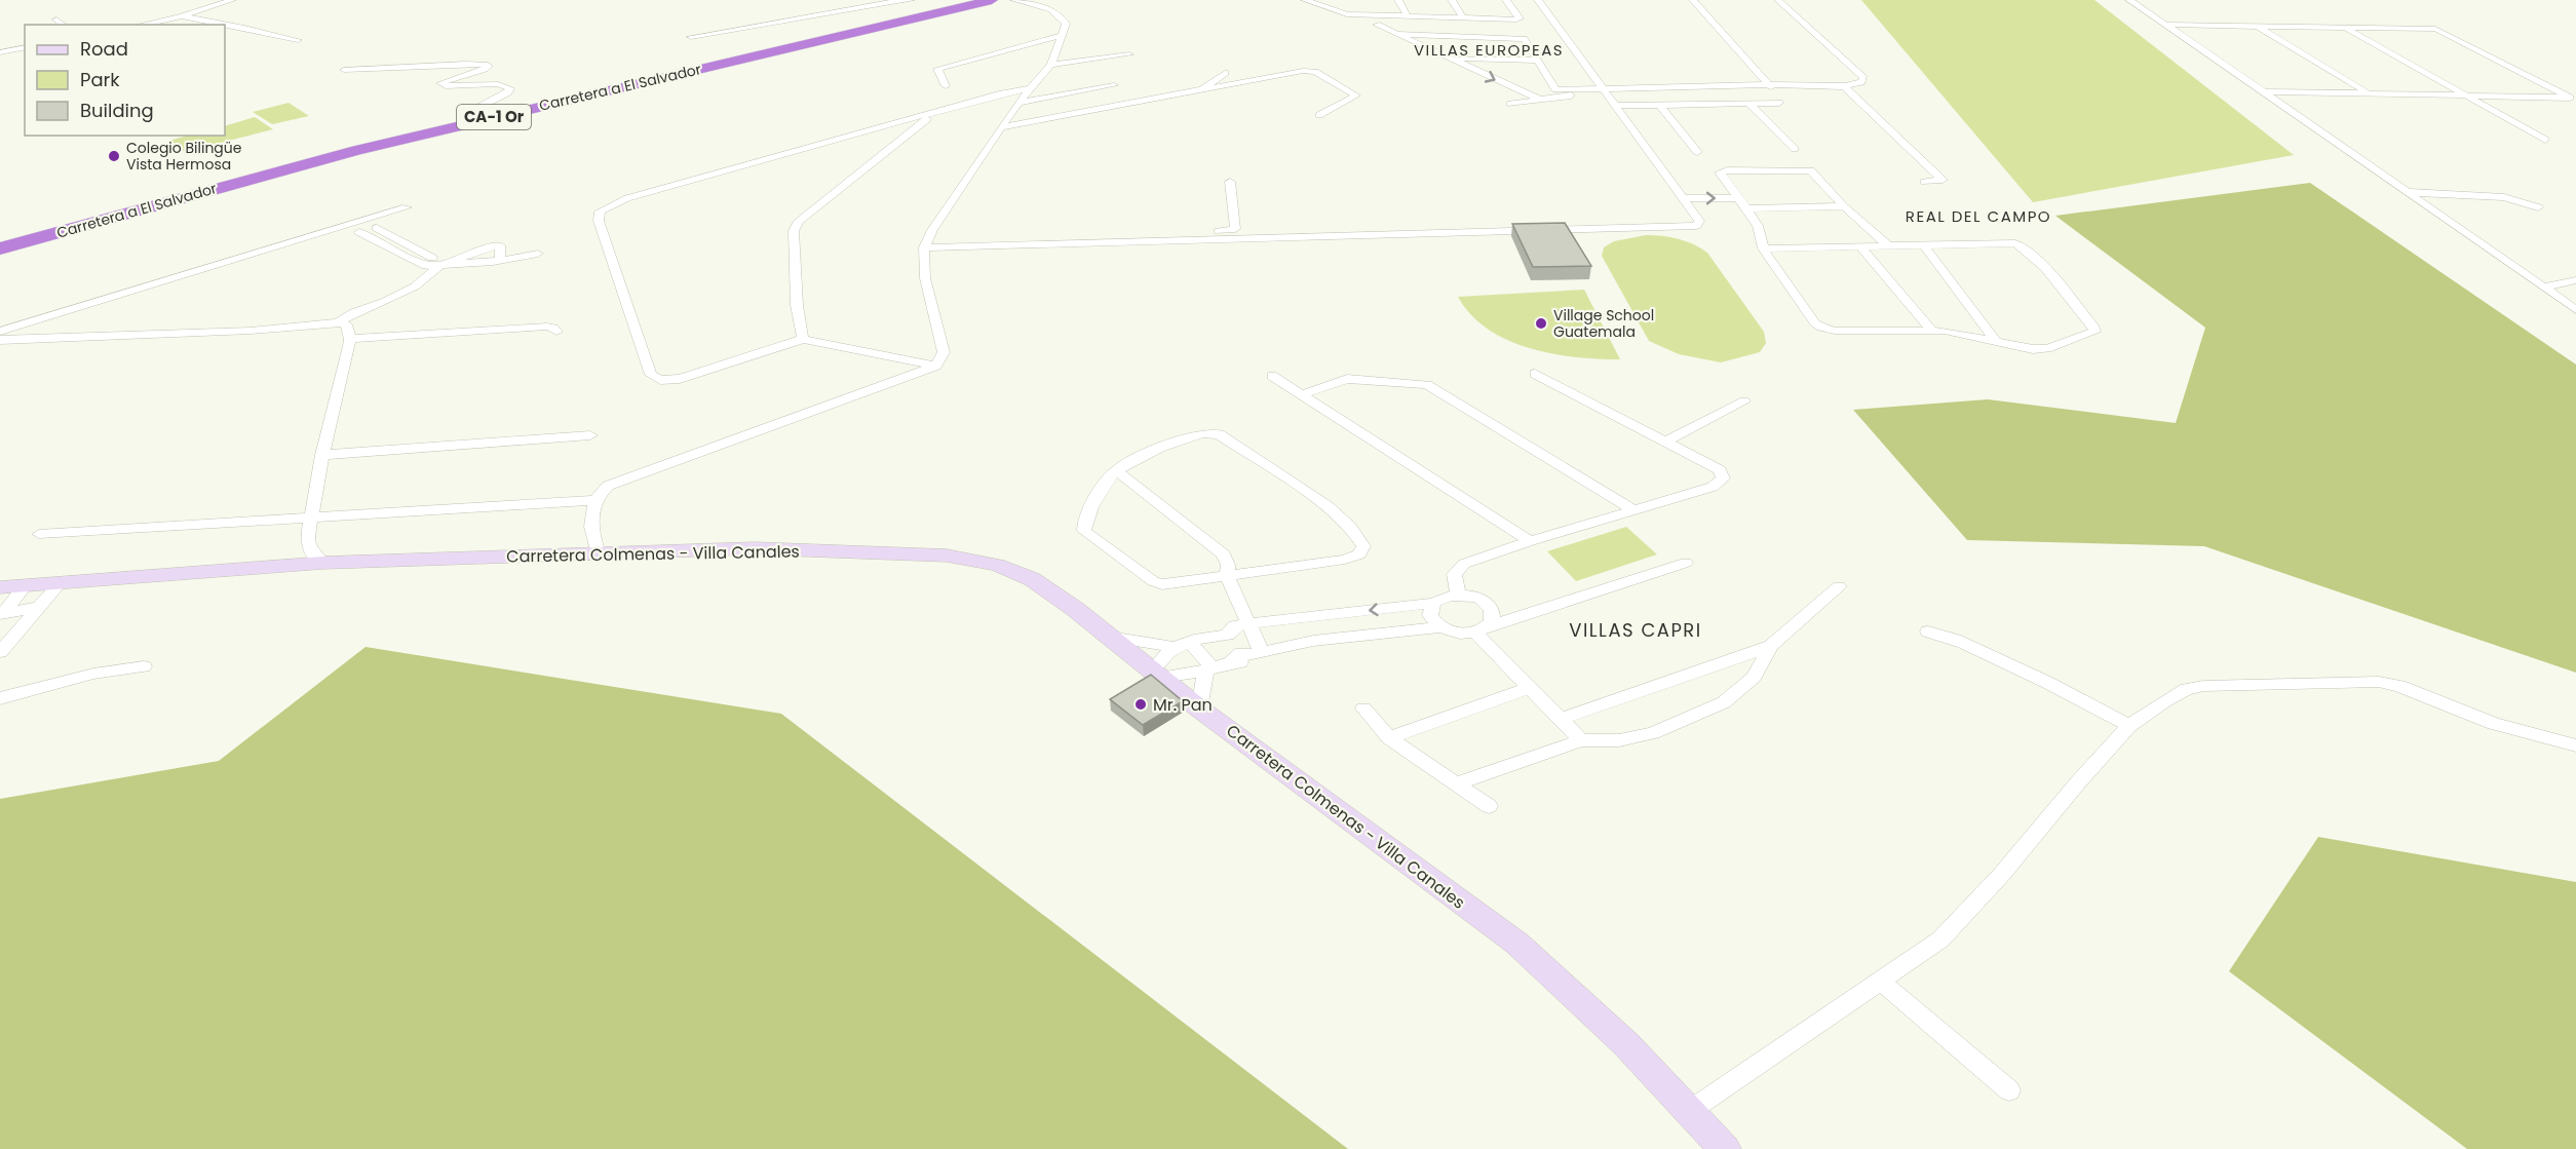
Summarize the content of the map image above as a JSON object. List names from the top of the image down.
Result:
{
  "streets": {
    "highway": ["Carretera a El Salvador", "CA-1 Or"],
    "street": ["Carretera Colmenas - Villa Canales"]
  },
  "districts": ["VILLAS EUROPEAS", "REAL DEL CAMPO", "VILLAS CAPRI"],
  "places": ["Colegio Bilingüe Vista Hermosa", "Village School Guatemala", "Mr. Pan"],
  "legend": ["Road", "Park", "Building"]
}
